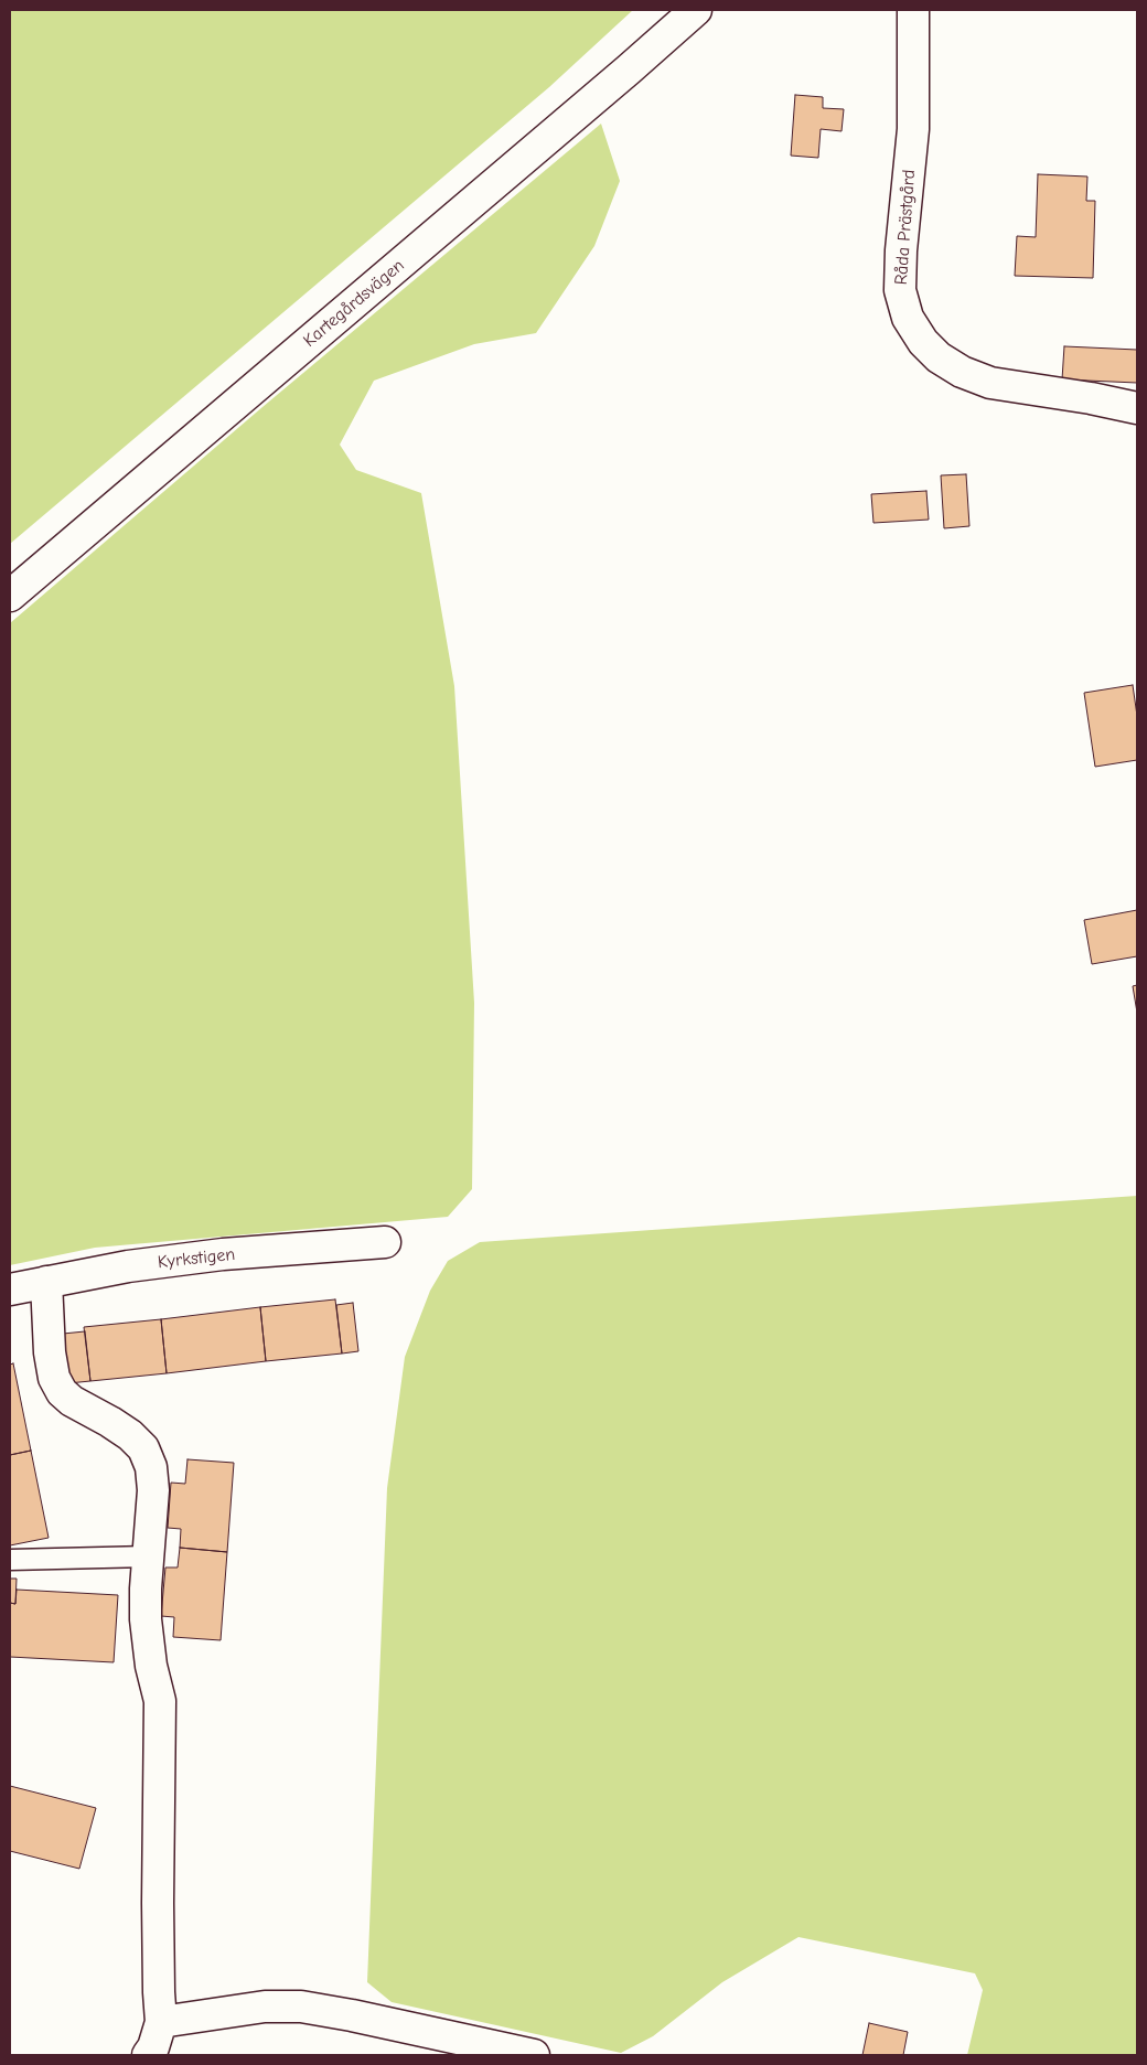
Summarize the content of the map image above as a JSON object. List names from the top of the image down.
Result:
{
  "streets": {
    "street": ["Råda Prästgård", "Kartegårdsvägen", "Kyrkstigen"]
  }
}
